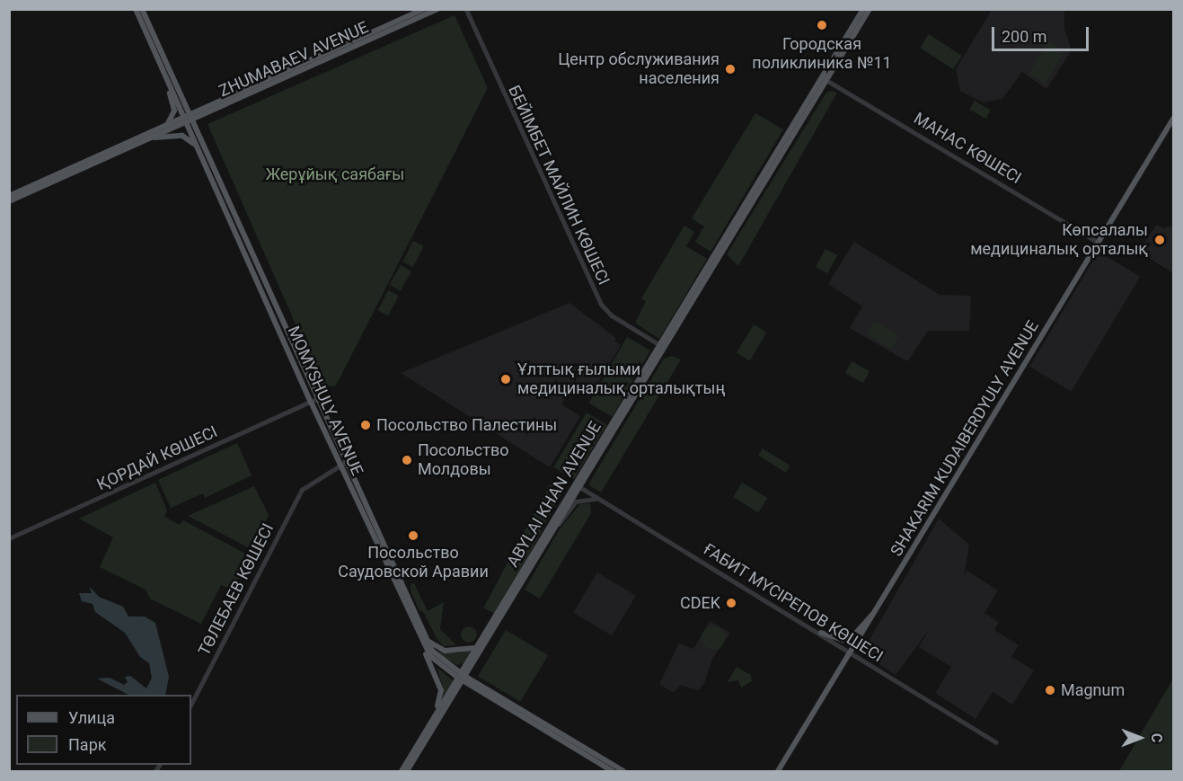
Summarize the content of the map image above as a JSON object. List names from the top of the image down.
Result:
{
  "streets": {
    "main road": [
      "ZHUMABAEV AVENUE",
      "MOMYSHULY AVENUE",
      "SHAKARIM KUDAIBERDYULY AVENUE",
      "ABYLAI KHAN AVENUE"
    ],
    "street": [
      "МАНАС КӨШЕСІ",
      "БЕЙІМБЕТ МАЙЛИН КӨШЕСІ",
      "ҚОРДАЙ КӨШЕСІ",
      "ТӨЛЕБАЕВ КӨШЕСІ",
      "ҒАБИТ МҮСІРЕПОВ КӨШЕСІ"
    ]
  },
  "crossings": [
    ["ZHUMABAEV AVENUE", "MOMYSHULY AVENUE"],
    ["МАНАС КӨШЕСІ", "SHAKARIM KUDAIBERDYULY AVENUE"],
    ["МАНАС КӨШЕСІ", "ABYLAI KHAN AVENUE"],
    ["БЕЙІМБЕТ МАЙЛИН КӨШЕСІ", "ABYLAI KHAN AVENUE"],
    ["MOMYSHULY AVENUE", "ҚОРДАЙ КӨШЕСІ"],
    ["MOMYSHULY AVENUE", "ABYLAI KHAN AVENUE"],
    ["MOMYSHULY AVENUE", "ТӨЛЕБАЕВ КӨШЕСІ"],
    ["SHAKARIM KUDAIBERDYULY AVENUE", "ҒАБИТ МҮСІРЕПОВ КӨШЕСІ"],
    ["ABYLAI KHAN AVENUE", "ҒАБИТ МҮСІРЕПОВ КӨШЕСІ"]
  ],
  "parks": ["Жерұйық саябағы"],
  "places": [
    "Городская поликлиника №11",
    "Центр обслуживания населения",
    "Көпсалалы медициналық орталық",
    "Ұлттық ғылыми медициналық орталықтың",
    "Посольство Палестины",
    "Посольство Молдовы",
    "Посольство Саудовской Аравии",
    "CDEK",
    "Magnum"
  ],
  "legend": ["Улица", "Парк"],
  "scale_bar": "200 m",
  "north": "right"
}
